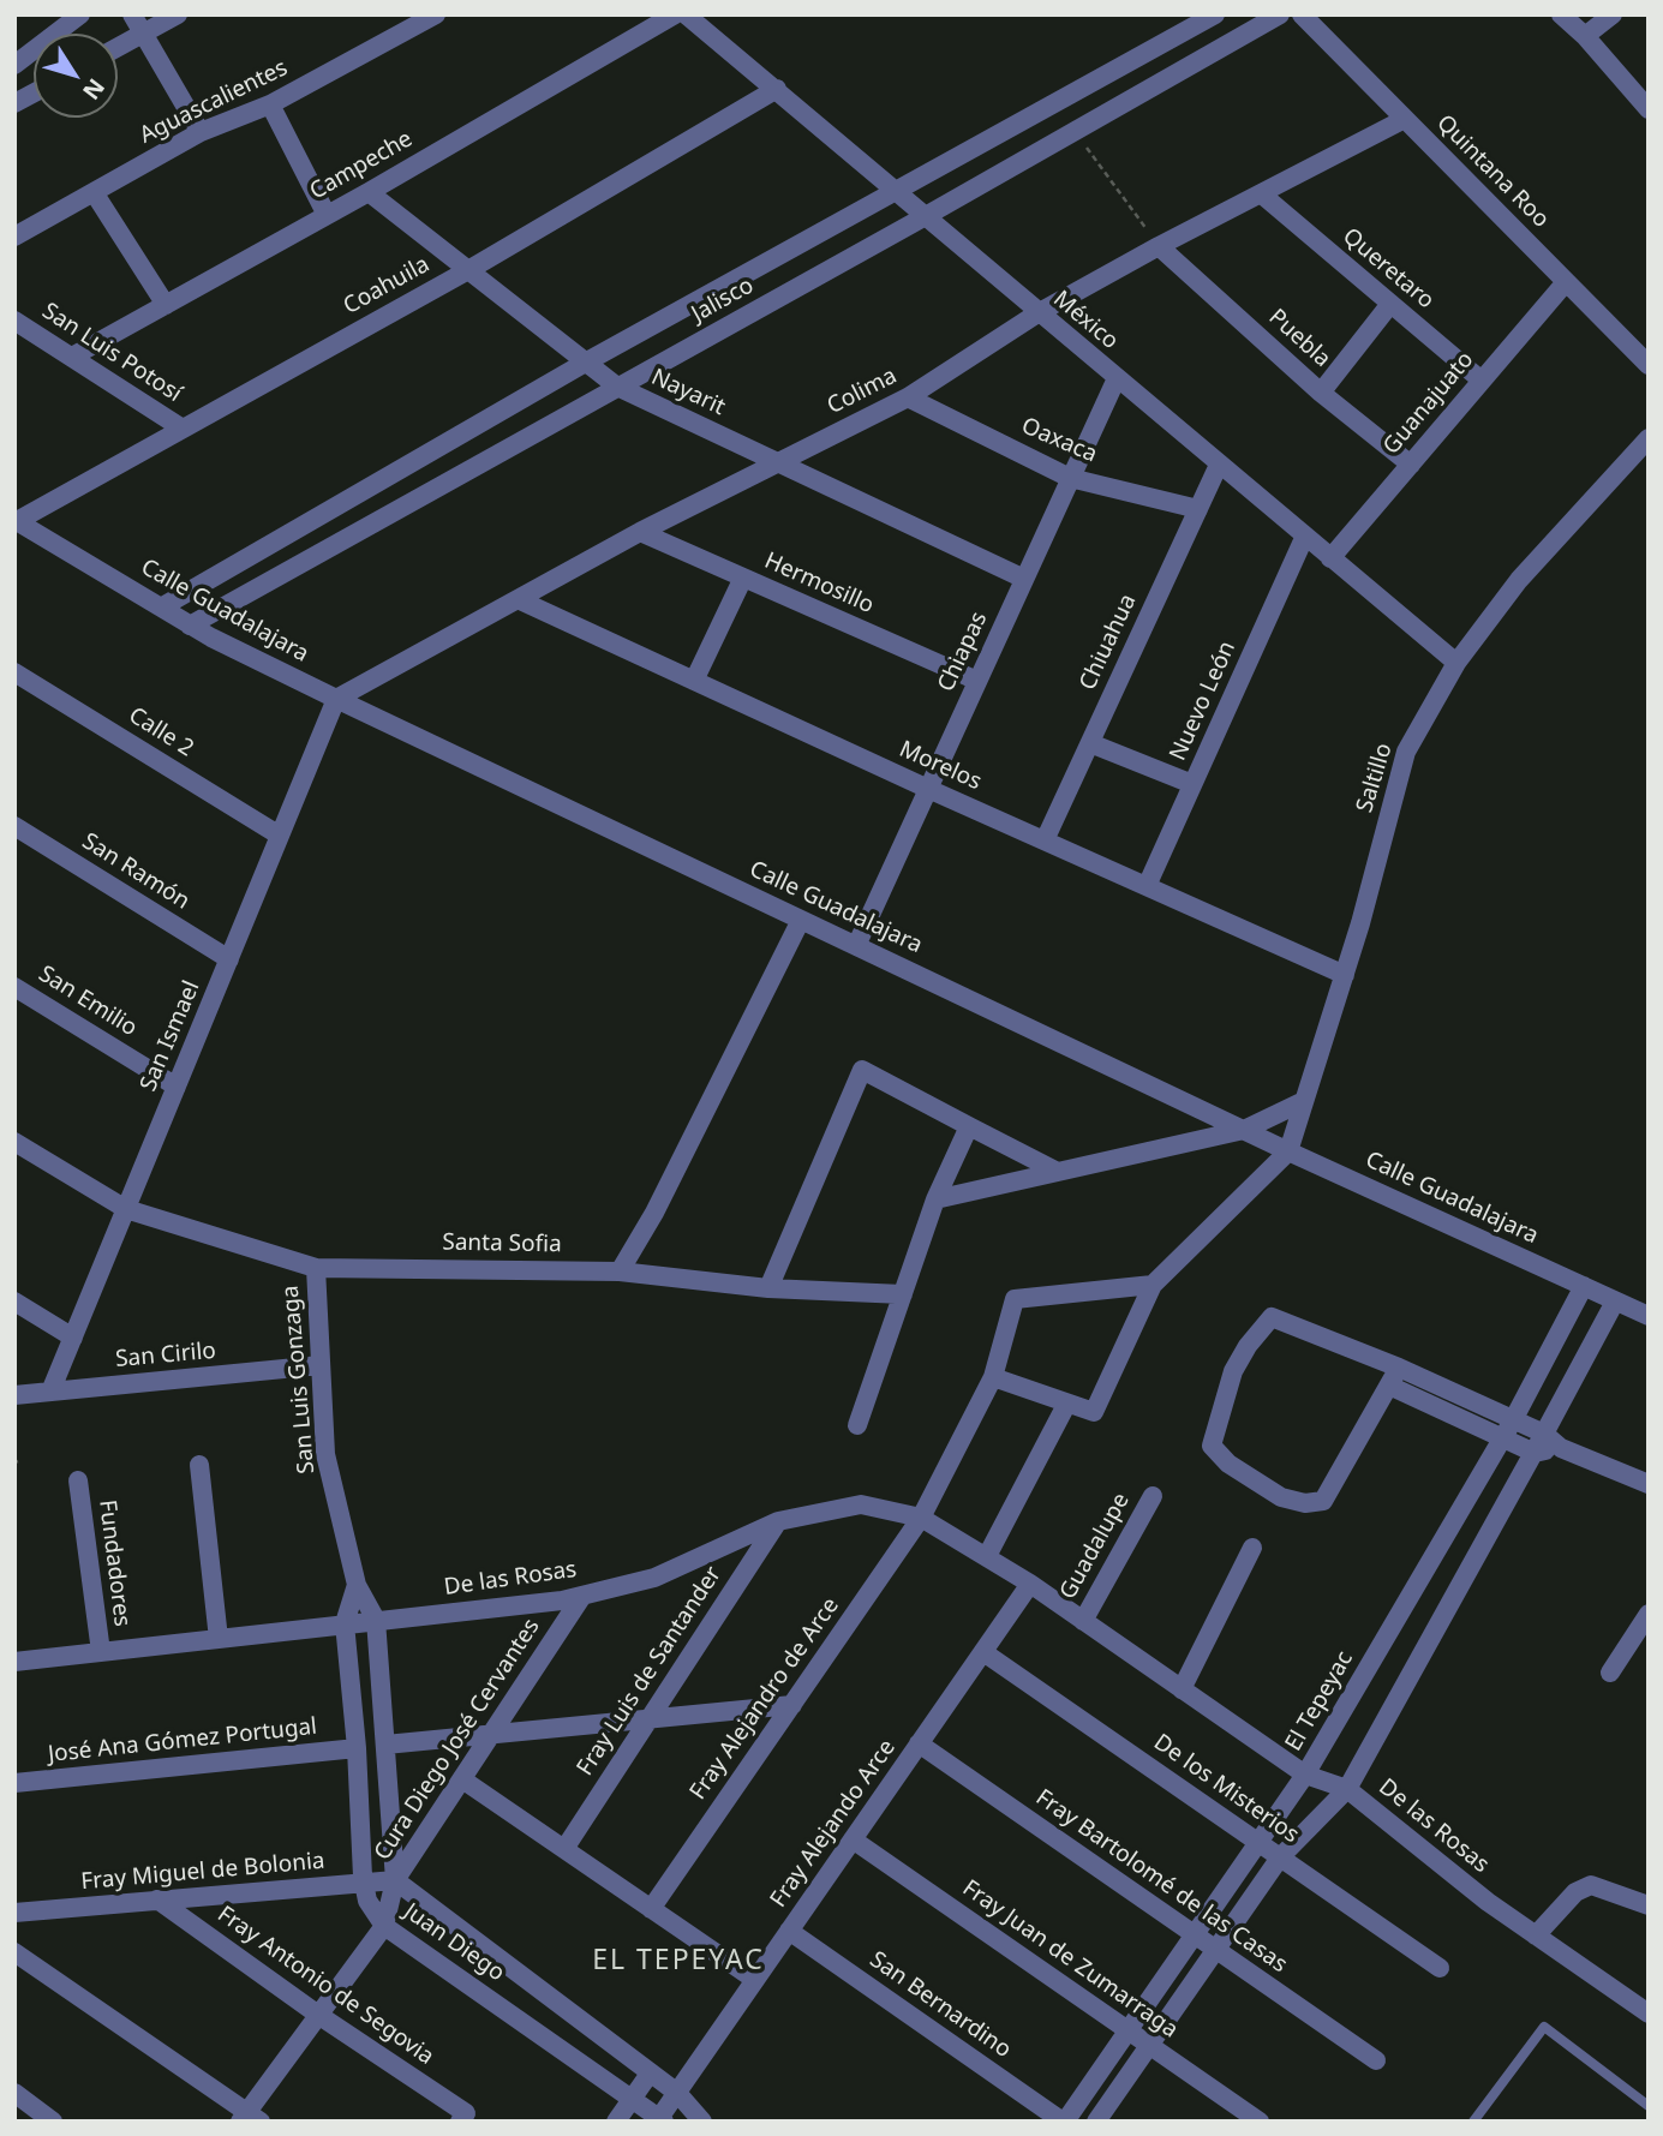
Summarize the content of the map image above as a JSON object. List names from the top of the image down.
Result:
{
  "streets": {
    "street": [
      "Aguascalientes",
      "Campeche",
      "Quintana Roo",
      "Queretaro",
      "Coahuila",
      "Jalisco",
      "México",
      "Puebla",
      "San Luis Potosí",
      "Colima",
      "Nayarit",
      "Guanajuato",
      "Oaxaca",
      "Hermosillo",
      "Calle Guadalajara",
      "Chiuahua",
      "Chiapas",
      "Nuevo León",
      "Calle 2",
      "Morelos",
      "Saltillo",
      "San Ramón",
      "San Emilio",
      "San Ismael",
      "Santa Sofia",
      "San Cirilo",
      "San Luis Gonzaga",
      "Guadalupe",
      "Fundadores",
      "De las Rosas",
      "Fray Luis de Santander",
      "Fray Alejandro de Arce",
      "El Tepeyac",
      "Cura Diego José Cervantes",
      "José Ana Gómez Portugal",
      "De los Misterios",
      "Fray Alejando Arce",
      "Fray Miguel de Bolonia",
      "Fray Bartolomé de las Casas",
      "Juan Diego",
      "Fray Juan de Zumarraga",
      "Fray Antonio de Segovia",
      "San Bernardino"
    ]
  },
  "crossings": [
    ["Campeche", "San Luis Potosí"],
    ["Campeche", "Nayarit"],
    ["Quintana Roo", "Colima"],
    ["Quintana Roo", "Guanajuato"],
    ["Queretaro", "Colima"],
    ["Queretaro", "Guanajuato"],
    ["Coahuila", "México"],
    ["Coahuila", "San Luis Potosí"],
    ["Coahuila", "Nayarit"],
    ["Coahuila", "Calle Guadalajara"],
    ["Jalisco", "México"],
    ["Jalisco", "Nayarit"],
    ["Jalisco", "Calle Guadalajara"],
    ["México", "Colima"],
    ["México", "Guanajuato"],
    ["México", "Chiuahua"],
    ["México", "Chiapas"],
    ["México", "Nuevo León"],
    ["México", "Saltillo"],
    ["Puebla", "Colima"],
    ["Puebla", "Guanajuato"],
    ["Colima", "Nayarit"],
    ["Colima", "Oaxaca"],
    ["Colima", "Hermosillo"],
    ["Colima", "Calle Guadalajara"],
    ["Colima", "Morelos"],
    ["Colima", "San Ismael"],
    ["Nayarit", "Chiapas"],
    ["Oaxaca", "Chiuahua"],
    ["Oaxaca", "Chiapas"],
    ["Hermosillo", "Chiapas"],
    ["Calle Guadalajara", "Chiapas"],
    ["Calle Guadalajara", "Saltillo"],
    ["Calle Guadalajara", "San Ismael"],
    ["Calle Guadalajara", "El Tepeyac"],
    ["Chiuahua", "Morelos"],
    ["Chiapas", "Morelos"],
    ["Nuevo León", "Morelos"],
    ["Calle 2", "San Ismael"],
    ["Morelos", "Saltillo"],
    ["San Ramón", "San Ismael"],
    ["San Emilio", "San Ismael"],
    ["San Ismael", "Santa Sofia"],
    ["San Ismael", "San Cirilo"],
    ["Santa Sofia", "San Luis Gonzaga"],
    ["San Cirilo", "San Luis Gonzaga"],
    ["San Luis Gonzaga", "De las Rosas"],
    ["San Luis Gonzaga", "Cura Diego José Cervantes"],
    ["San Luis Gonzaga", "Fray Miguel de Bolonia"],
    ["San Luis Gonzaga", "Juan Diego"],
    ["Guadalupe", "De las Rosas"],
    ["Fundadores", "De las Rosas"],
    ["De las Rosas", "Fray Luis de Santander"],
    ["De las Rosas", "Fray Alejandro de Arce"],
    ["De las Rosas", "El Tepeyac"],
    ["De las Rosas", "Cura Diego José Cervantes"],
    ["De las Rosas", "Fray Alejando Arce"],
    ["De las Rosas", "Juan Diego"],
    ["El Tepeyac", "De los Misterios"],
    ["El Tepeyac", "Fray Bartolomé de las Casas"],
    ["El Tepeyac", "Fray Juan de Zumarraga"],
    ["El Tepeyac", "San Bernardino"],
    ["Cura Diego José Cervantes", "Fray Miguel de Bolonia"],
    ["Cura Diego José Cervantes", "Juan Diego"],
    ["Cura Diego José Cervantes", "Fray Antonio de Segovia"],
    ["José Ana Gómez Portugal", "Juan Diego"],
    ["De los Misterios", "Fray Alejando Arce"],
    ["Fray Alejando Arce", "Fray Bartolomé de las Casas"],
    ["Fray Alejando Arce", "Juan Diego"],
    ["Fray Alejando Arce", "Fray Juan de Zumarraga"],
    ["Fray Alejando Arce", "San Bernardino"],
    ["Fray Miguel de Bolonia", "Juan Diego"],
    ["Fray Miguel de Bolonia", "Fray Antonio de Segovia"]
  ],
  "districts": ["EL TEPEYAC"],
  "north": "bottom right"
}
